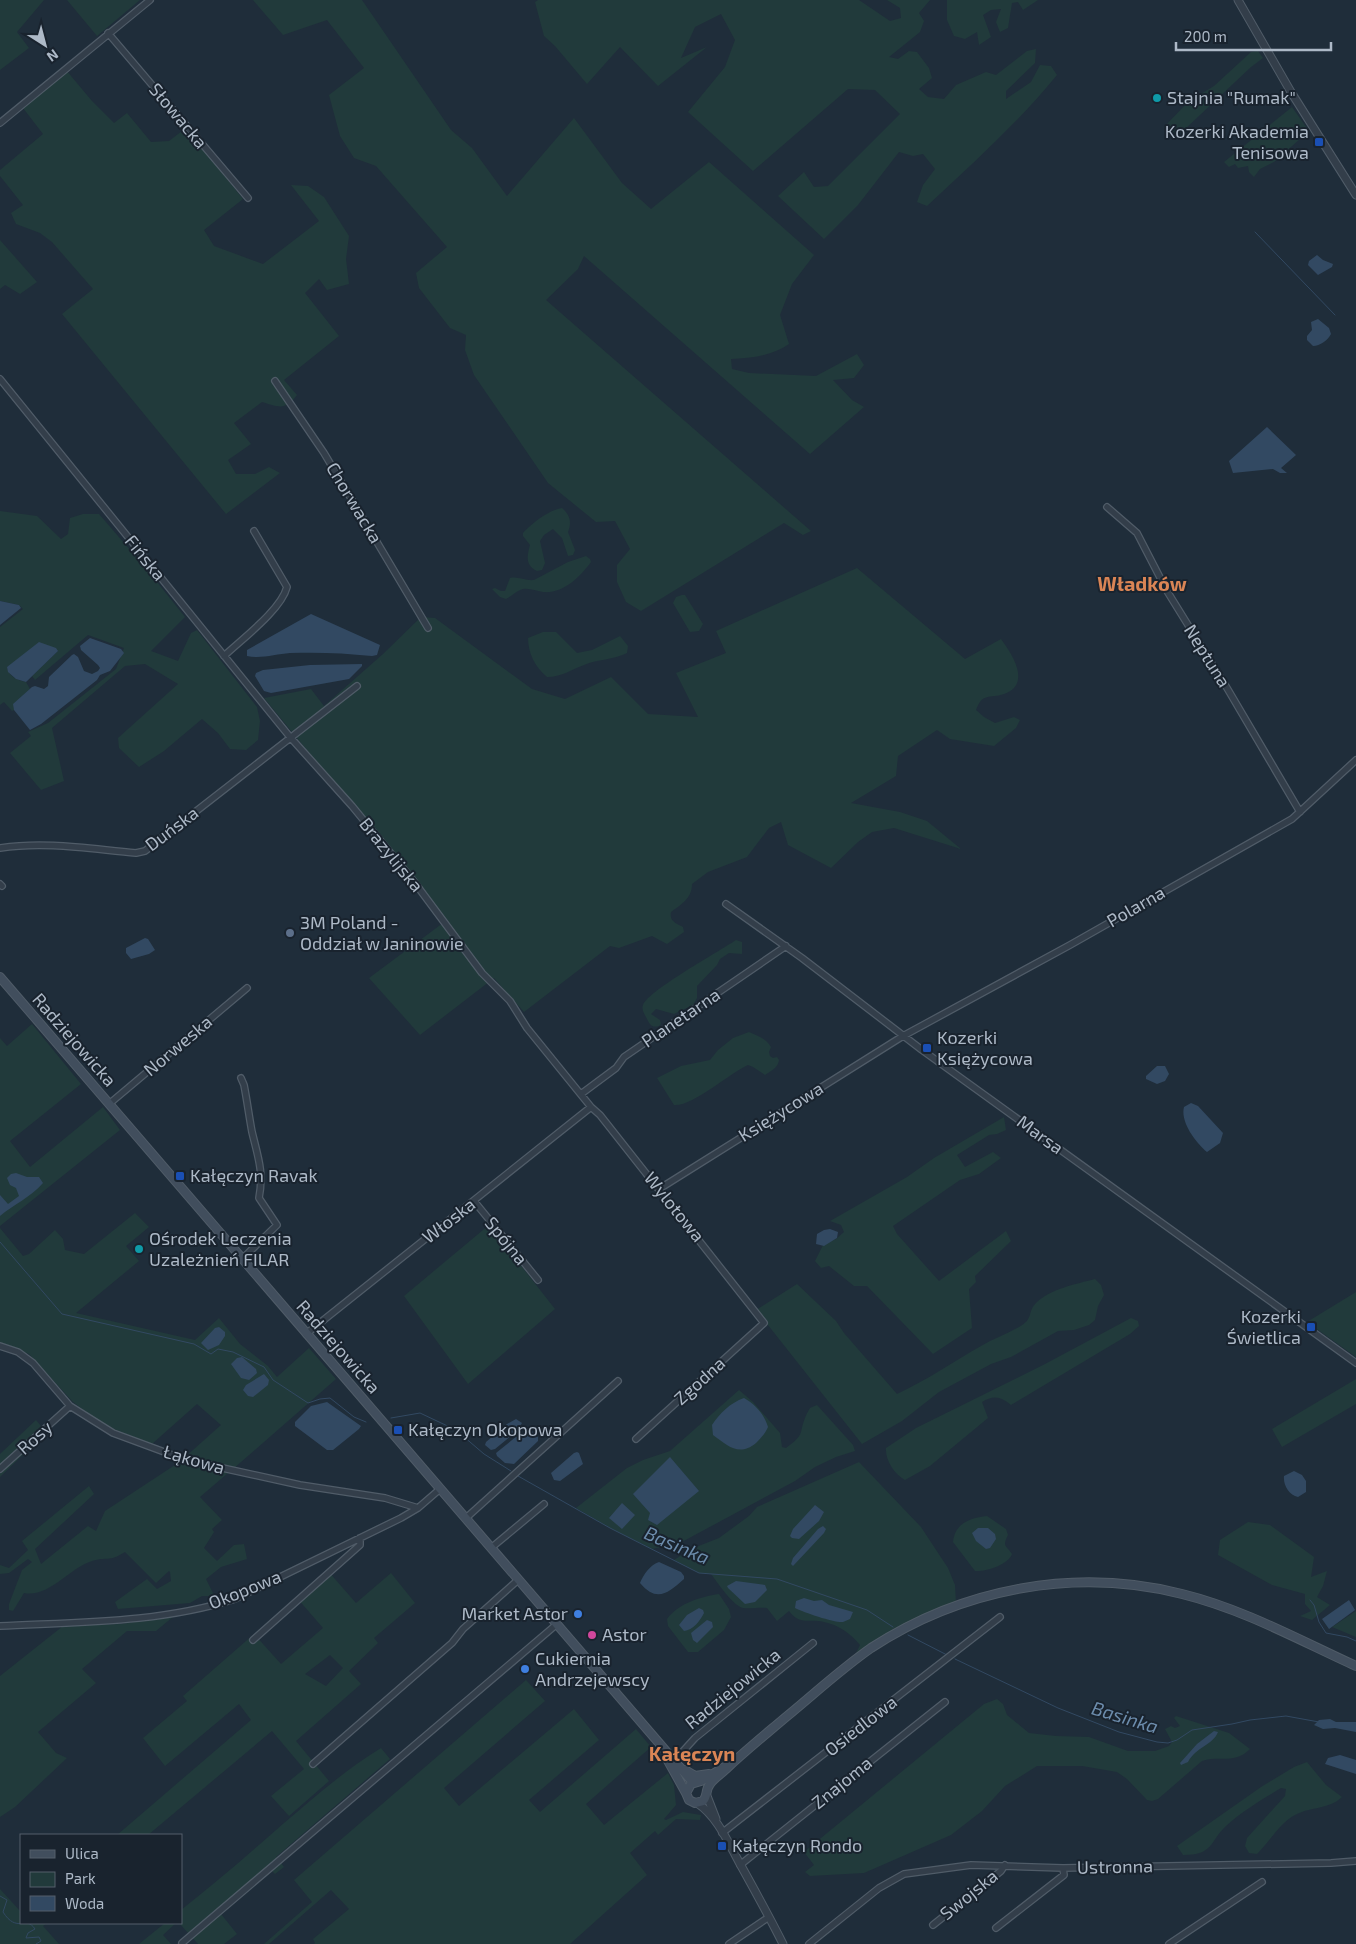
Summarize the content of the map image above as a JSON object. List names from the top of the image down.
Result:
{
  "streets": {
    "main road": ["Radziejowicka"],
    "street": [
      "Słowacka",
      "Chorwacka",
      "Fińska",
      "Neptuna",
      "Duńska",
      "Brazylijska",
      "Polarna",
      "Planetarna",
      "Norweska",
      "Księżycowa",
      "Marsa",
      "Wylotowa",
      "Włoska",
      "Spójna",
      "Zgodna",
      "Rosy",
      "Łąkowa",
      "Okopowa",
      "Osiedlowa",
      "Znajoma",
      "Ustronna",
      "Swojska"
    ]
  },
  "crossings": [
    ["Fińska", "Duńska"],
    ["Fińska", "Brazylijska"],
    ["Neptuna", "Polarna"],
    ["Duńska", "Brazylijska"],
    ["Brazylijska", "Planetarna"],
    ["Brazylijska", "Wylotowa"],
    ["Polarna", "Księżycowa"],
    ["Polarna", "Marsa"],
    ["Planetarna", "Marsa"],
    ["Planetarna", "Wylotowa"],
    ["Radziejowicka", "Norweska"],
    ["Radziejowicka", "Włoska"],
    ["Radziejowicka", "Okopowa"],
    ["Księżycowa", "Marsa"],
    ["Księżycowa", "Wylotowa"],
    ["Wylotowa", "Włoska"],
    ["Wylotowa", "Zgodna"],
    ["Włoska", "Spójna"],
    ["Rosy", "Łąkowa"],
    ["Łąkowa", "Okopowa"],
    ["Ustronna", "Swojska"]
  ],
  "districts": ["Władków", "Kałęczyn"],
  "water": ["Basinka"],
  "places": {
    "other": [
      "Stajnia \"Rumak\"",
      "3M Poland - Oddział w Janinowie",
      "Ośrodek Leczenia Uzależnień FILAR",
      "Market Astor",
      "Astor",
      "Cukiernia Andrzejewscy"
    ],
    "transit": [
      "Kozerki Akademia Tenisowa",
      "Kozerki Księżycowa",
      "Kałęczyn Ravak",
      "Kozerki Świetlica",
      "Kałęczyn Okopowa",
      "Kałęczyn Rondo"
    ]
  },
  "legend": ["Ulica", "Park", "Woda"],
  "scale_bar": "200 m",
  "north": "bottom right"
}
